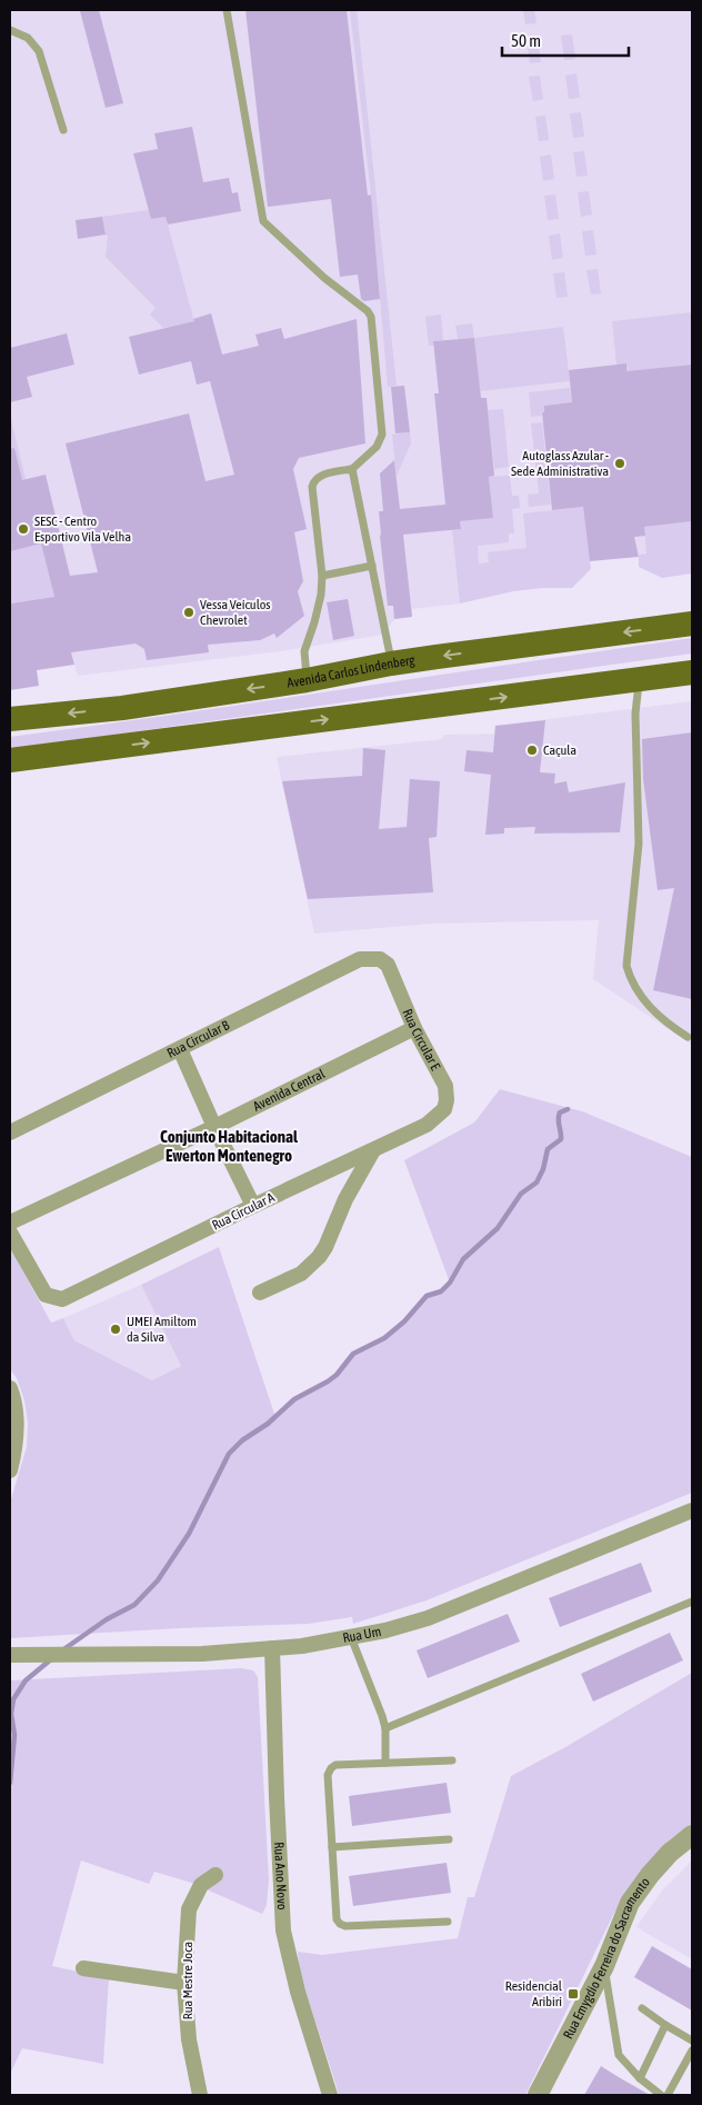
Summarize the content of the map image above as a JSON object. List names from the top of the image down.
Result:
{
  "streets": {
    "main road": ["Avenida Carlos Lindenberg"],
    "street": [
      "Rua Circular B",
      "Rua Circular E",
      "Avenida Central",
      "Rua Circular A",
      "Rua Um",
      "Rua Ano Novo",
      "Rua Emygdio Ferreira do Sacramento",
      "Rua Mestre Joca"
    ]
  },
  "crossings": [
    ["Rua Circular B", "Rua Circular E"],
    ["Rua Circular E", "Avenida Central"],
    ["Rua Circular E", "Rua Circular A"],
    ["Rua Um", "Rua Ano Novo"]
  ],
  "districts": ["Conjunto Habitacional Ewerton Montenegro"],
  "places": {
    "other": [
      "Autoglass Azular - Sede Administrativa",
      "SESC - Centro Esportivo Vila Velha",
      "Vessa Veículos Chevrolet",
      "Caçula",
      "UMEI Amiltom da Silva"
    ],
    "transit": ["Residencial Aribiri"]
  },
  "scale_bar": "50 m"
}
